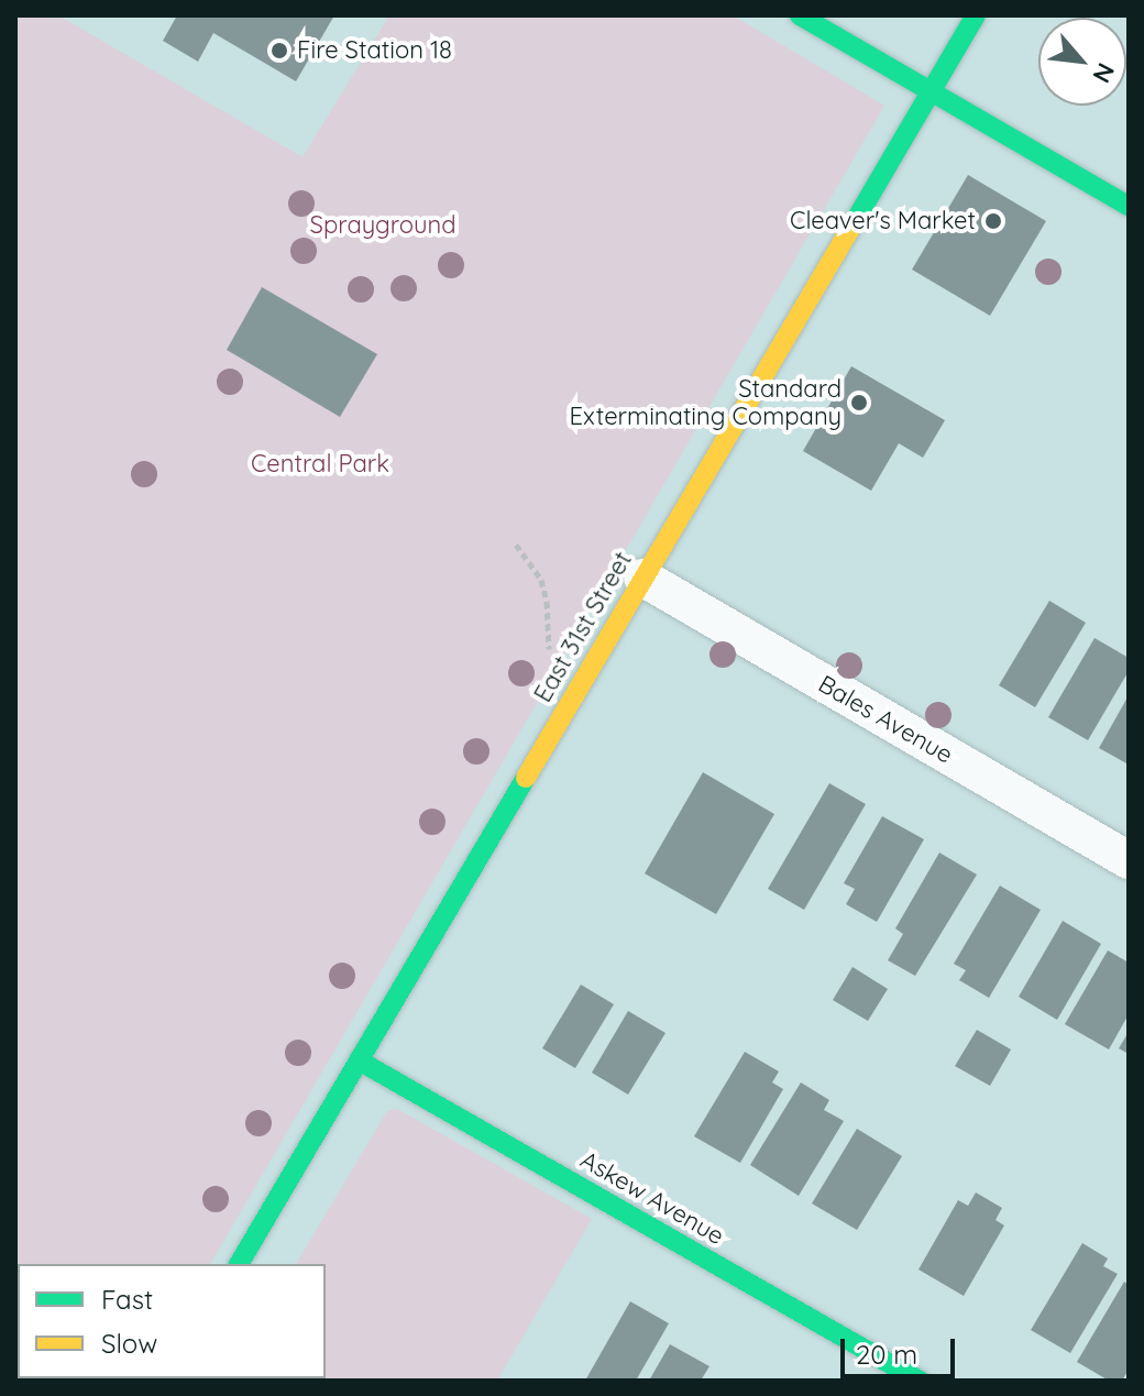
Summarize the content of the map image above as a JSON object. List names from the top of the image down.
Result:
{
  "streets": {
    "main road": ["East 31st Street", "Askew Avenue"],
    "street": ["Bales Avenue"]
  },
  "crossings": [
    ["East 31st Street", "Bales Avenue"],
    ["East 31st Street", "Askew Avenue"]
  ],
  "parks": ["Sprayground", "Central Park"],
  "places": ["Fire Station 18", "Cleaver's Market", "Standard Exterminating Company"],
  "legend": ["Fast", "Slow"],
  "scale_bar": "20 m",
  "north": "bottom right"
}
